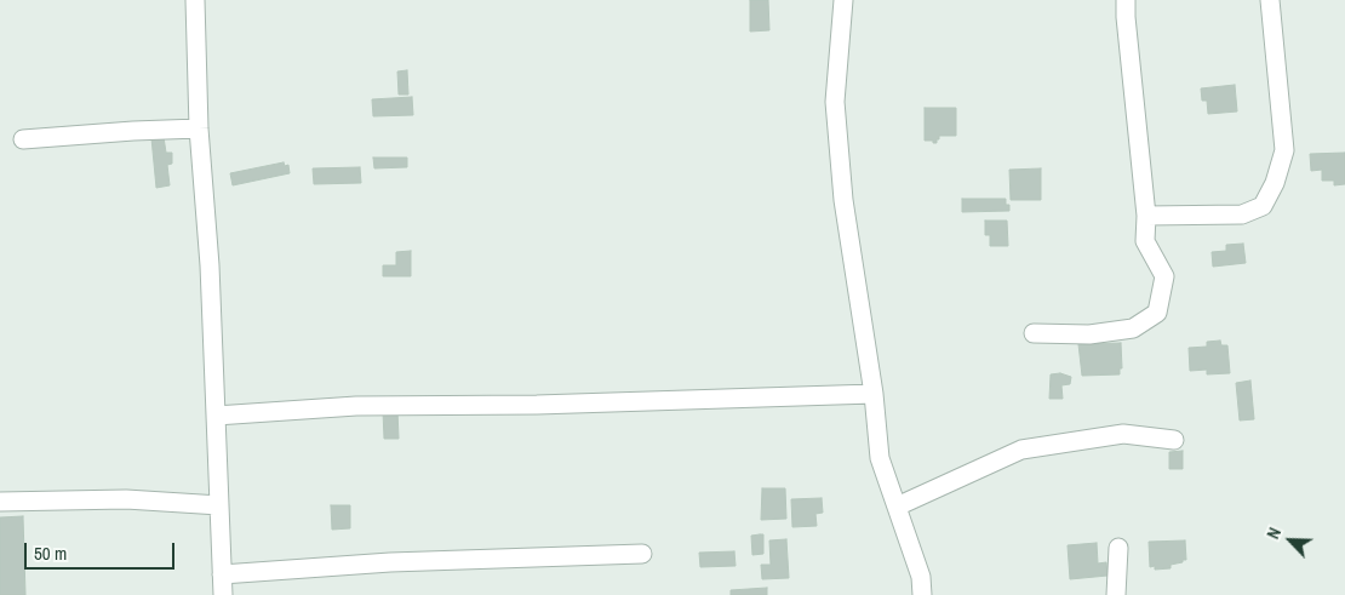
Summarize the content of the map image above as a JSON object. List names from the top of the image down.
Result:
{
  "scale_bar": "50 m",
  "north": "top left"
}
